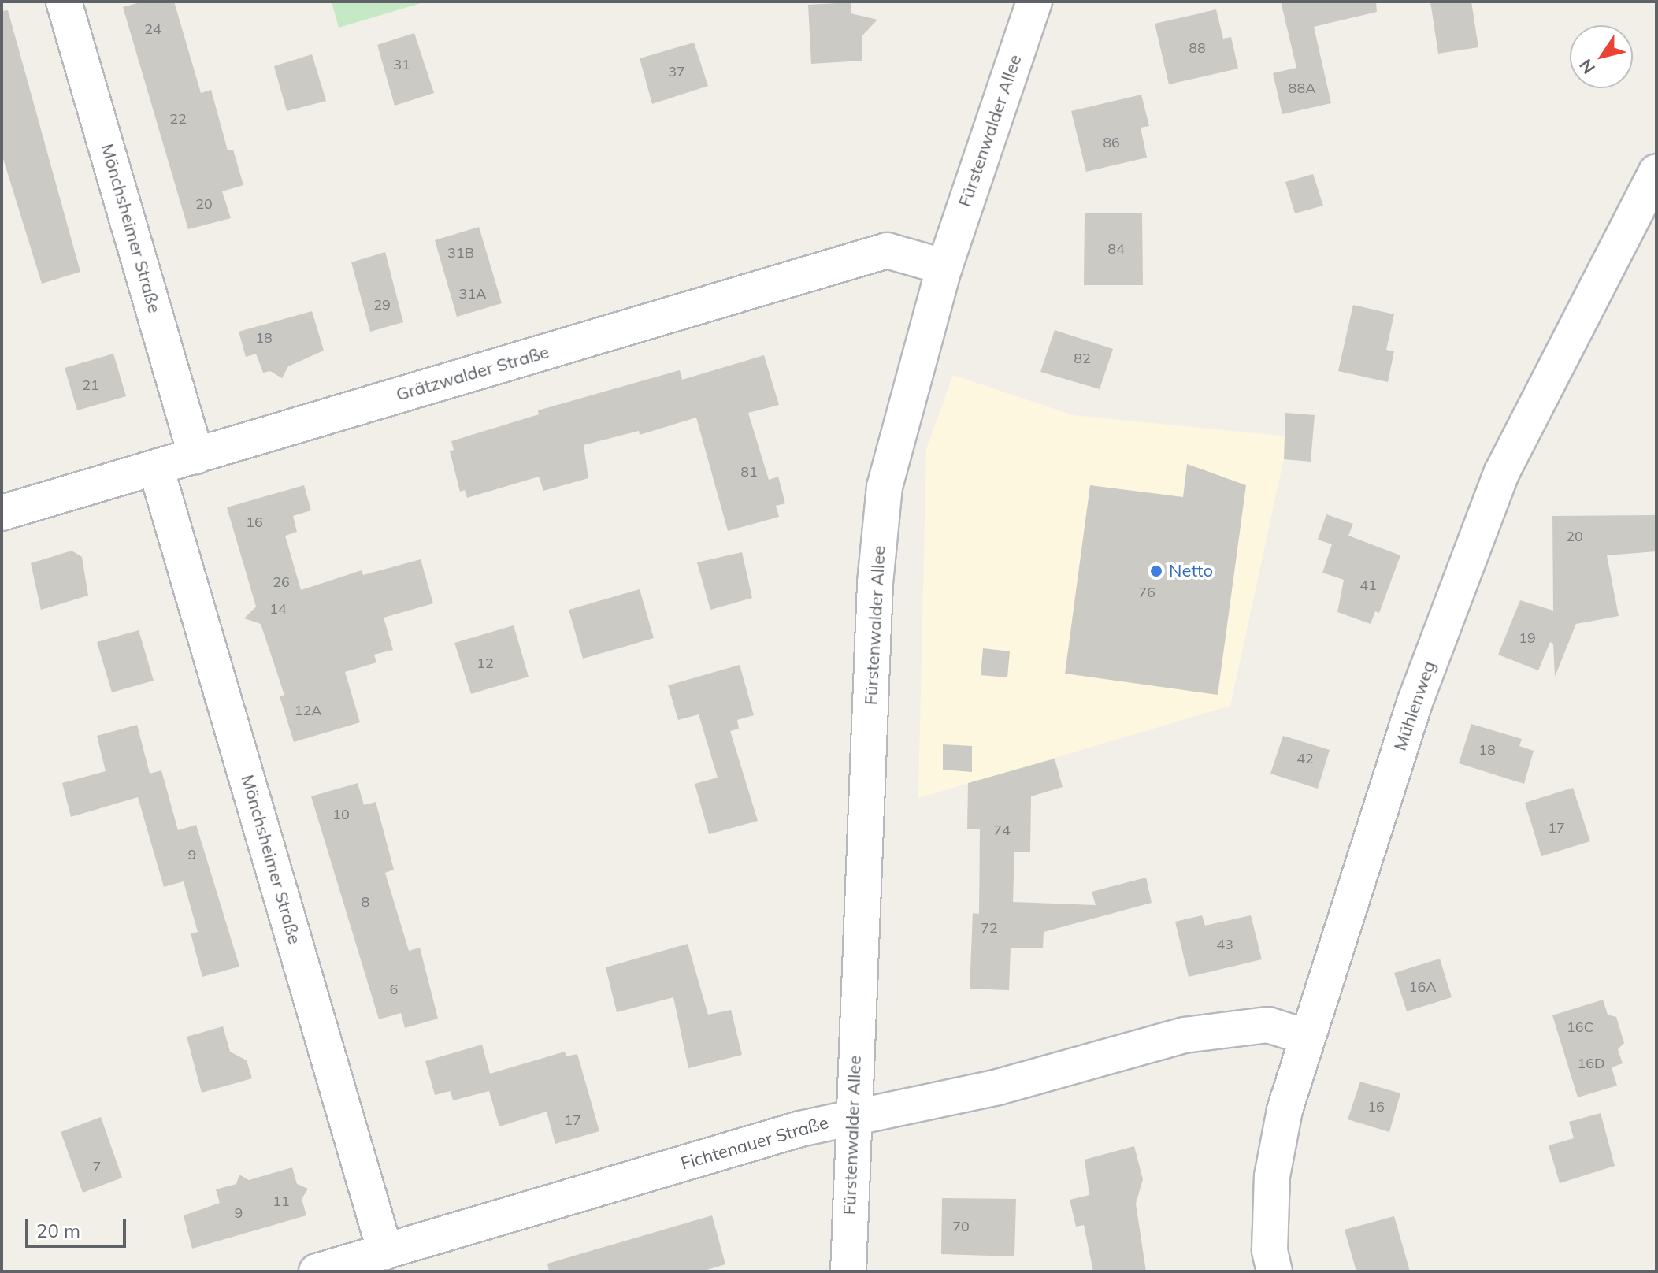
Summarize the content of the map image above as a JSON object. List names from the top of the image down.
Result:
{
  "streets": {
    "street": [
      "Fürstenwalder Allee",
      "Mönchsheimer Straße",
      "Grätzwalder Straße",
      "Mühlenweg",
      "Fichtenauer Straße"
    ]
  },
  "crossings": [
    ["Fürstenwalder Allee", "Grätzwalder Straße"],
    ["Fürstenwalder Allee", "Fichtenauer Straße"],
    ["Mönchsheimer Straße", "Grätzwalder Straße"],
    ["Mönchsheimer Straße", "Fichtenauer Straße"],
    ["Mühlenweg", "Fichtenauer Straße"]
  ],
  "places": ["Netto"],
  "house_numbers": [
    "24",
    "88",
    "31",
    "37",
    "88A",
    "22",
    "86",
    "20",
    "84",
    "31B",
    "31A",
    "29",
    "18",
    "82",
    "21",
    "81",
    "16",
    "20",
    "26",
    "41",
    "76",
    "14",
    "19",
    "12",
    "12A",
    "18",
    "42",
    "10",
    "17",
    "74",
    "9",
    "8",
    "72",
    "43",
    "16A",
    "6",
    "16C",
    "16D",
    "16",
    "17",
    "7",
    "11",
    "9",
    "70"
  ],
  "scale_bar": "20 m",
  "north": "bottom left"
}
